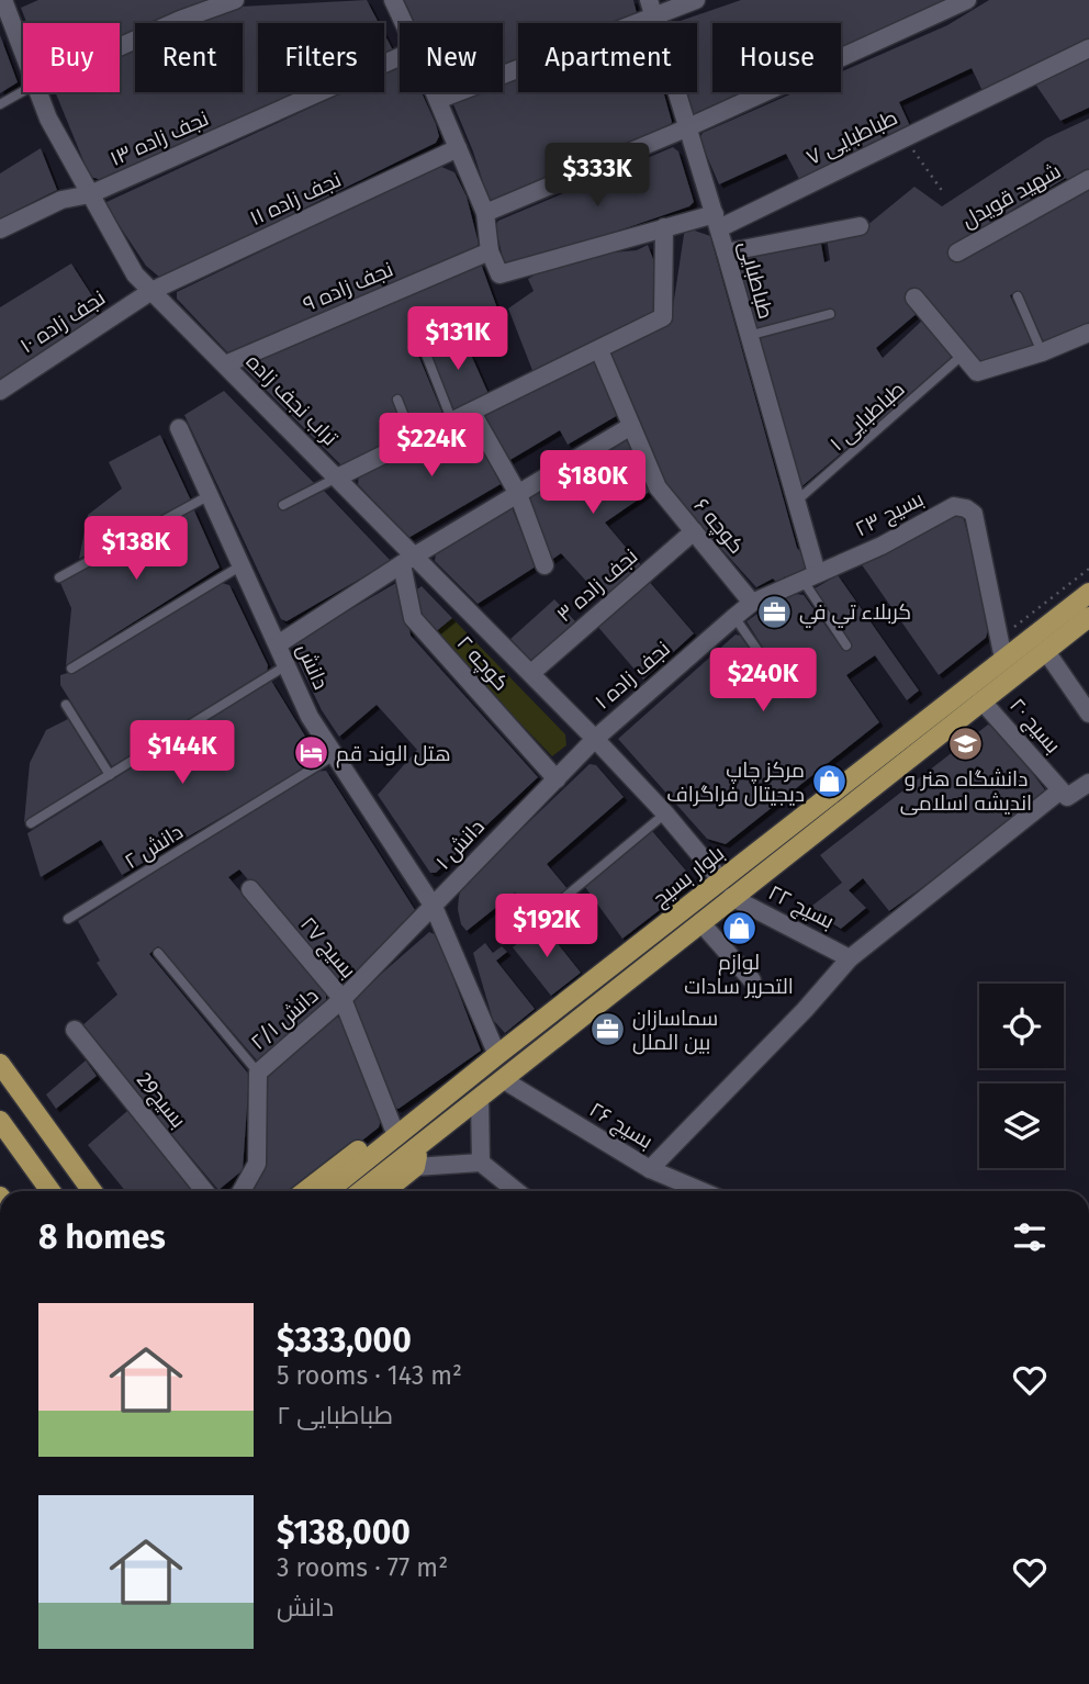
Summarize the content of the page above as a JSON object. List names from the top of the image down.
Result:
{
  "streets": {
    "main road": ["بلوار بسیج"],
    "street": [
      "طباطبایی ۷",
      "نجف زاده ۱۳",
      "شهید قویدل",
      "نجف زاده ۱۱",
      "طباطبایی",
      "نجف زاده ۹",
      "نجف زاده ۱۰",
      "تراب نجف زاده",
      "بسیج ۲۳",
      "کوچه ۶",
      "نجف زاده ۳",
      "کوچه ۲",
      "دانش",
      "نجف زاده ۱",
      "بسیج ۲۰",
      "دانش ۱",
      "بسیج ۲۲",
      "بسیج ۲۷",
      "دانش ۲/۱",
      "بسیج29",
      "بسیج ۲۶"
    ],
    "lane": ["طباطبایی ۱", "دانش ۲"]
  },
  "crossings": [
    ["طباطبایی ۷", "طباطبایی"],
    ["طباطبایی ۷", "نجف زاده ۹"],
    ["نجف زاده ۱۳", "تراب نجف زاده"],
    ["نجف زاده ۱۱", "نجف زاده ۱۰"],
    ["نجف زاده ۱۱", "تراب نجف زاده"],
    ["طباطبایی", "طباطبایی ۱"],
    ["طباطبایی", "بسیج ۲۳"],
    ["طباطبایی", "نجف زاده ۱"],
    ["نجف زاده ۹", "تراب نجف زاده"],
    ["نجف زاده ۱۰", "تراب نجف زاده"],
    ["تراب نجف زاده", "نجف زاده ۳"],
    ["تراب نجف زاده", "کوچه ۲"],
    ["تراب نجف زاده", "نجف زاده ۱"],
    ["تراب نجف زاده", "بلوار بسیج"],
    ["تراب نجف زاده", "بسیج ۲۲"],
    ["بسیج ۲۳", "نجف زاده ۱"],
    ["بسیج ۲۳", "بلوار بسیج"],
    ["کوچه ۶", "نجف زاده ۳"],
    ["کوچه ۶", "نجف زاده ۱"],
    ["کوچه ۲", "نجف زاده ۱"],
    ["کوچه ۲", "دانش ۱"],
    ["دانش", "دانش ۱"],
    ["دانش", "دانش ۲"],
    ["دانش", "بلوار بسیج"],
    ["دانش", "دانش ۲/۱"],
    ["نجف زاده ۱", "دانش ۱"],
    ["بسیج ۲۰", "بلوار بسیج"],
    ["دانش ۱", "دانش ۲/۱"],
    ["بلوار بسیج", "بسیج ۲۲"],
    ["بلوار بسیج", "بسیج ۲۷"],
    ["بلوار بسیج", "بسیج ۲۶"],
    ["بسیج ۲۷", "دانش ۲/۱"]
  ],
  "places": {
    "office": ["كربلاء تي في", "سماسازان بین الملل"],
    "school or university": ["دانشگاه هنر و اندیشه اسلامی"],
    "hotel": ["هتل الوند قم"],
    "shop": ["مرکز چاپ دیجیتال فراگراف", "لوازم التحریر سادات"]
  },
  "page": {
    "chip": [
      "Buy",
      "Rent",
      "Filters",
      "New",
      "Apartment",
      "House"
    ],
    "price": [
      "$333K",
      "$131K",
      "$224K",
      "$180K",
      "$138K",
      "$240K",
      "$144K",
      "$192K"
    ],
    "heading": "8 homes",
    "list": [
      {
        "name": "$333,000",
        "note": "5 rooms · 143 m² · طباطبایی ۲"
      },
      {
        "name": "$138,000",
        "note": "3 rooms · 77 m² · دانش"
      }
    ]
  }
}
